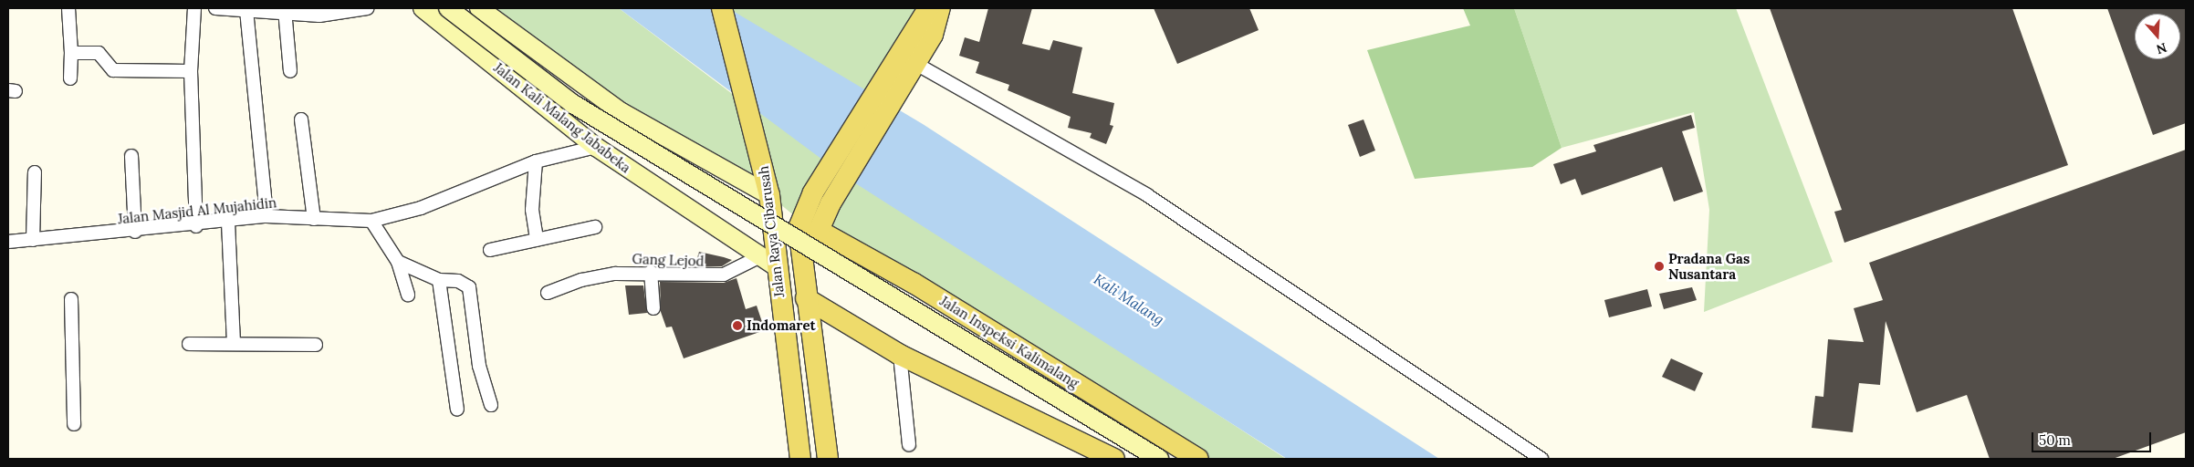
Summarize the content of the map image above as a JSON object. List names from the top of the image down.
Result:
{
  "streets": {
    "main road": ["Jalan Kali Malang Jababeka", "Jalan Raya Cibarusah", "Jalan Inspeksi Kalimalang"],
    "street": ["Jalan Masjid Al Mujahidin", "Gang Lejod"]
  },
  "crossings": [
    ["Jalan Kali Malang Jababeka", "Jalan Masjid Al Mujahidin"],
    ["Jalan Kali Malang Jababeka", "Jalan Raya Cibarusah"],
    ["Jalan Kali Malang Jababeka", "Gang Lejod"],
    ["Jalan Raya Cibarusah", "Gang Lejod"],
    ["Jalan Raya Cibarusah", "Jalan Inspeksi Kalimalang"]
  ],
  "water": ["Kali Malang"],
  "places": ["Pradana Gas Nusantara", "Indomaret"],
  "scale_bar": "50 m",
  "north": "bottom"
}
